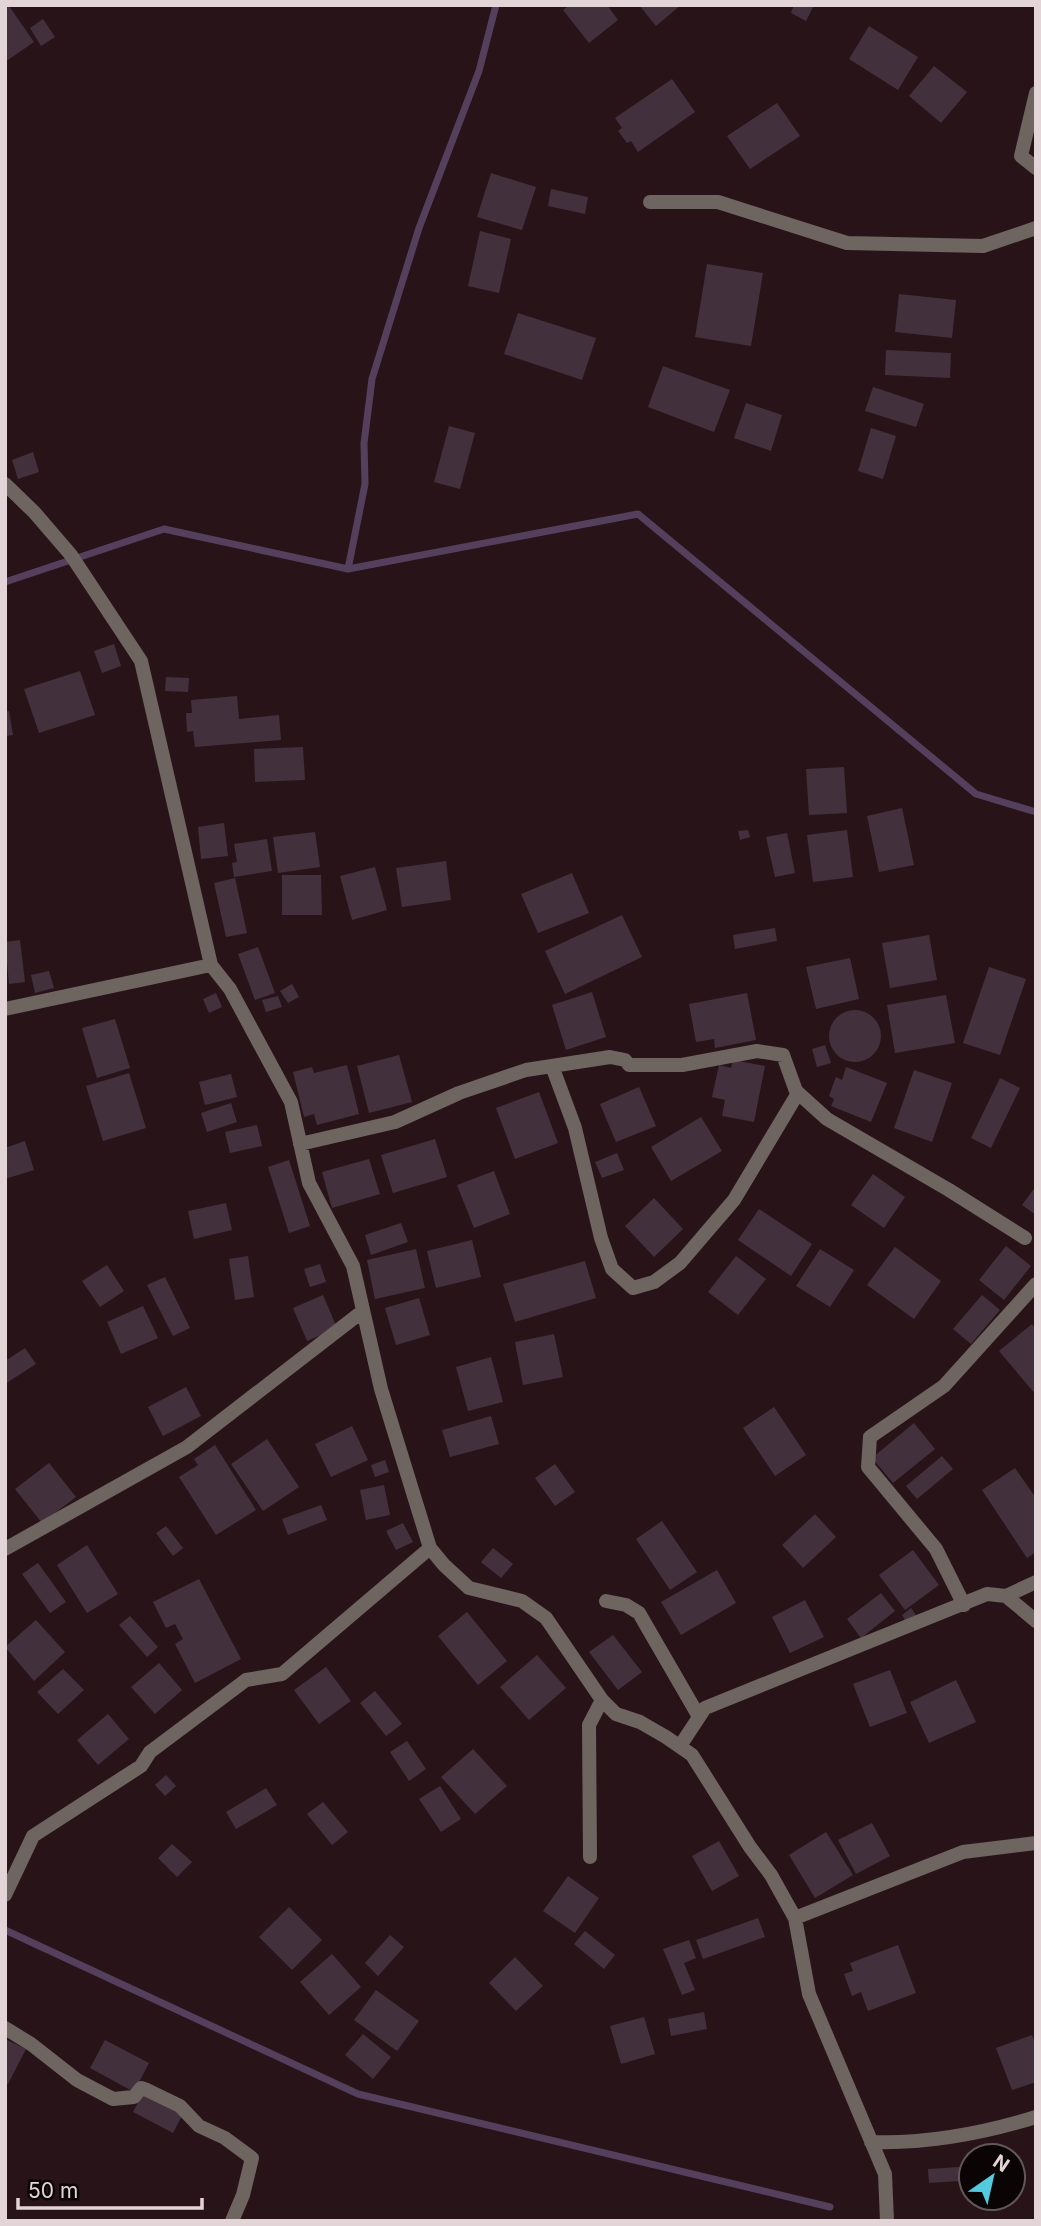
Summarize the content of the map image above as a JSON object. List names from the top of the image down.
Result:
{
  "scale_bar": "50 m",
  "north": "top right"
}
